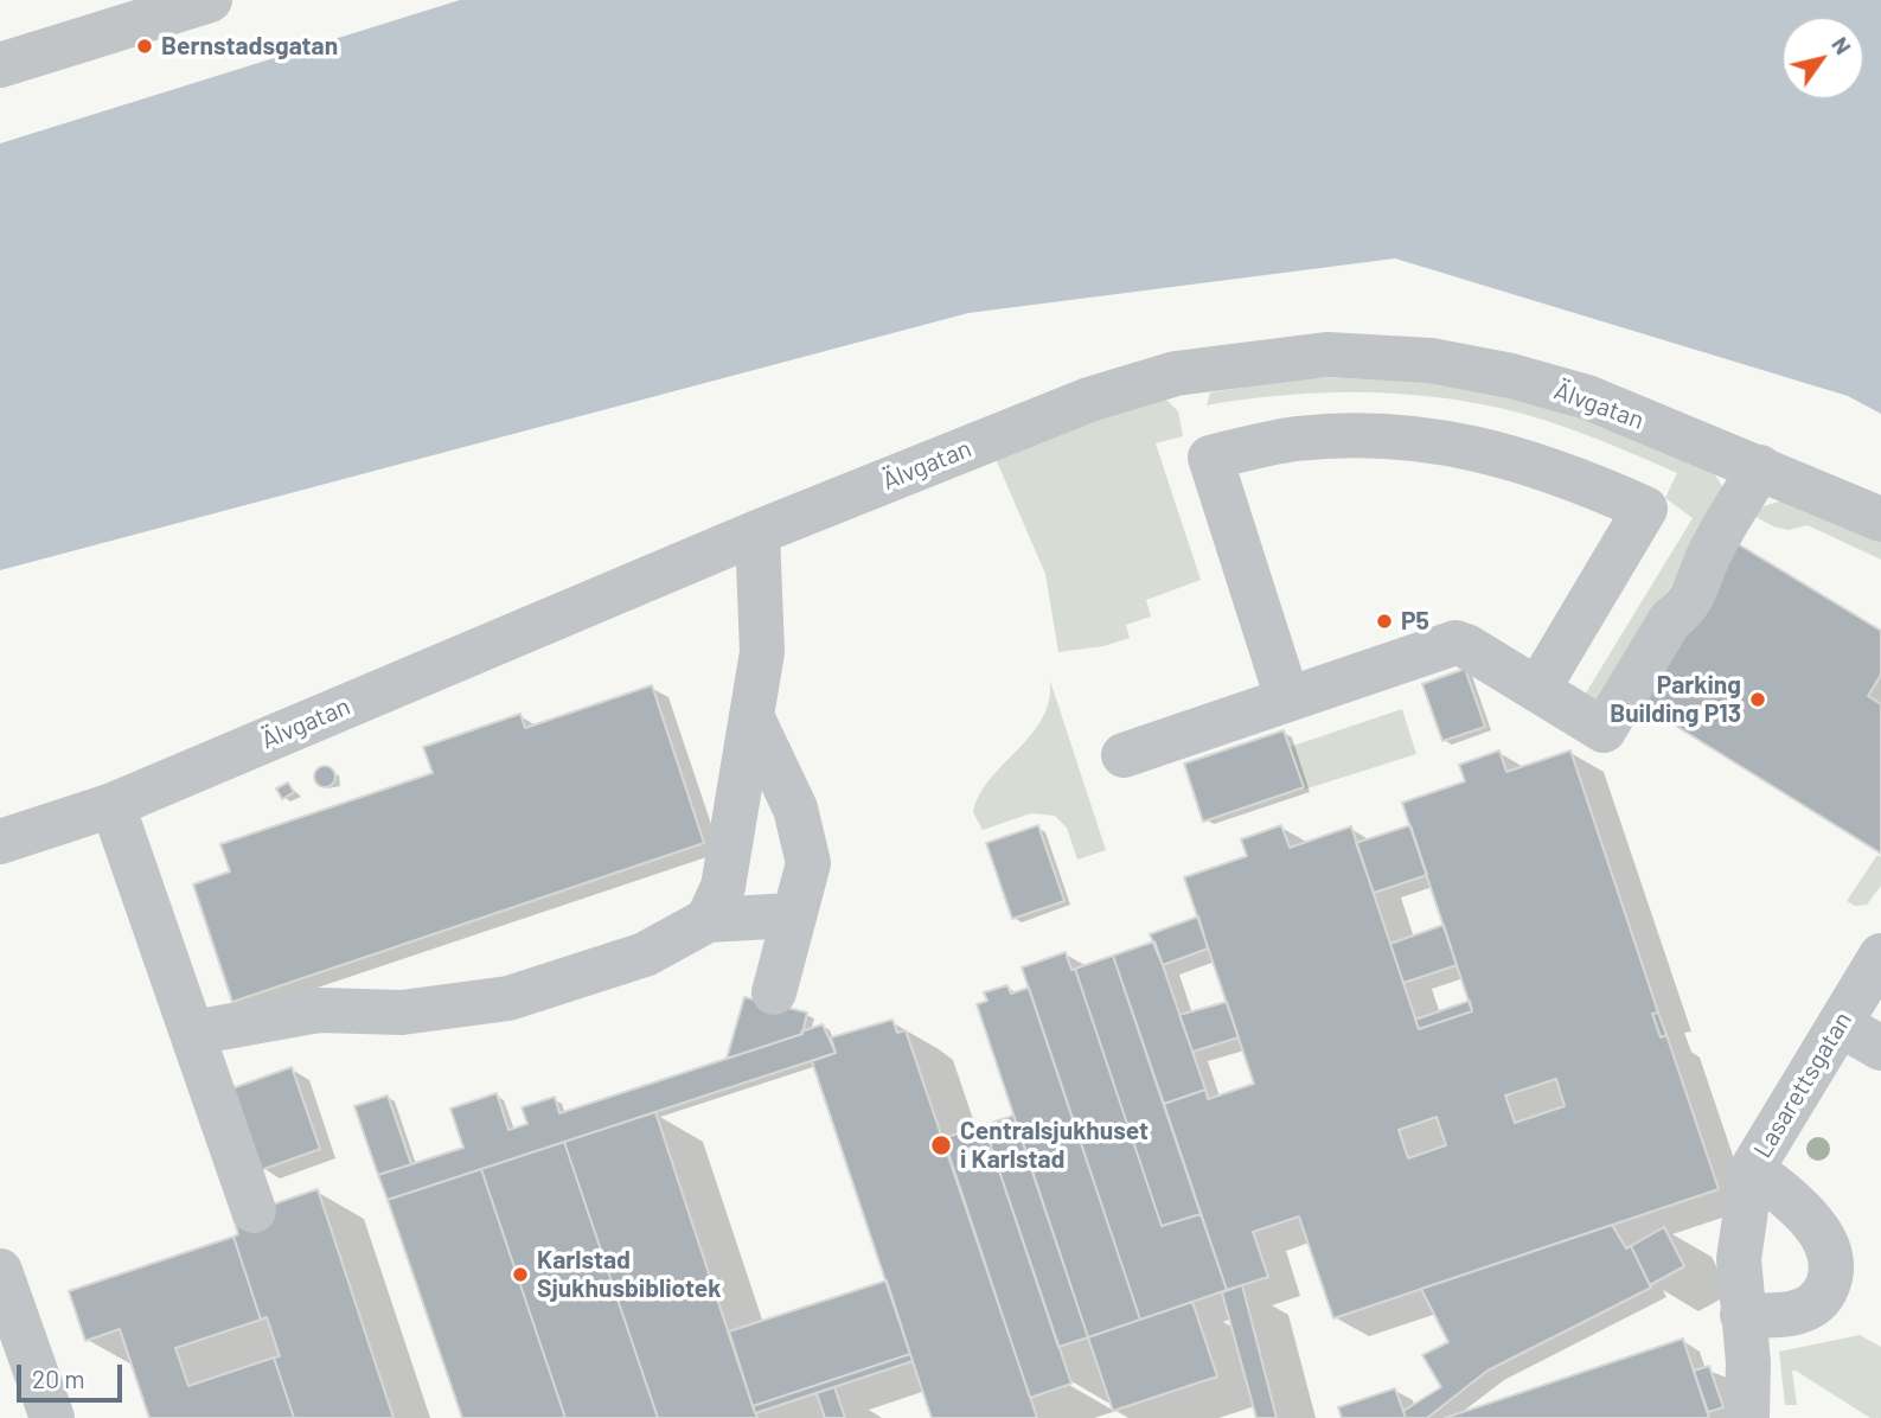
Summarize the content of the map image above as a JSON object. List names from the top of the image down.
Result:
{
  "streets": {
    "street": ["Älvgatan", "Lasarettsgatan"]
  },
  "places": [
    "Bernstadsgatan",
    "P5",
    "Parking Building P13",
    "Centralsjukhuset i Karlstad",
    "Karlstad Sjukhusbibliotek"
  ],
  "scale_bar": "20 m",
  "north": "top right"
}
